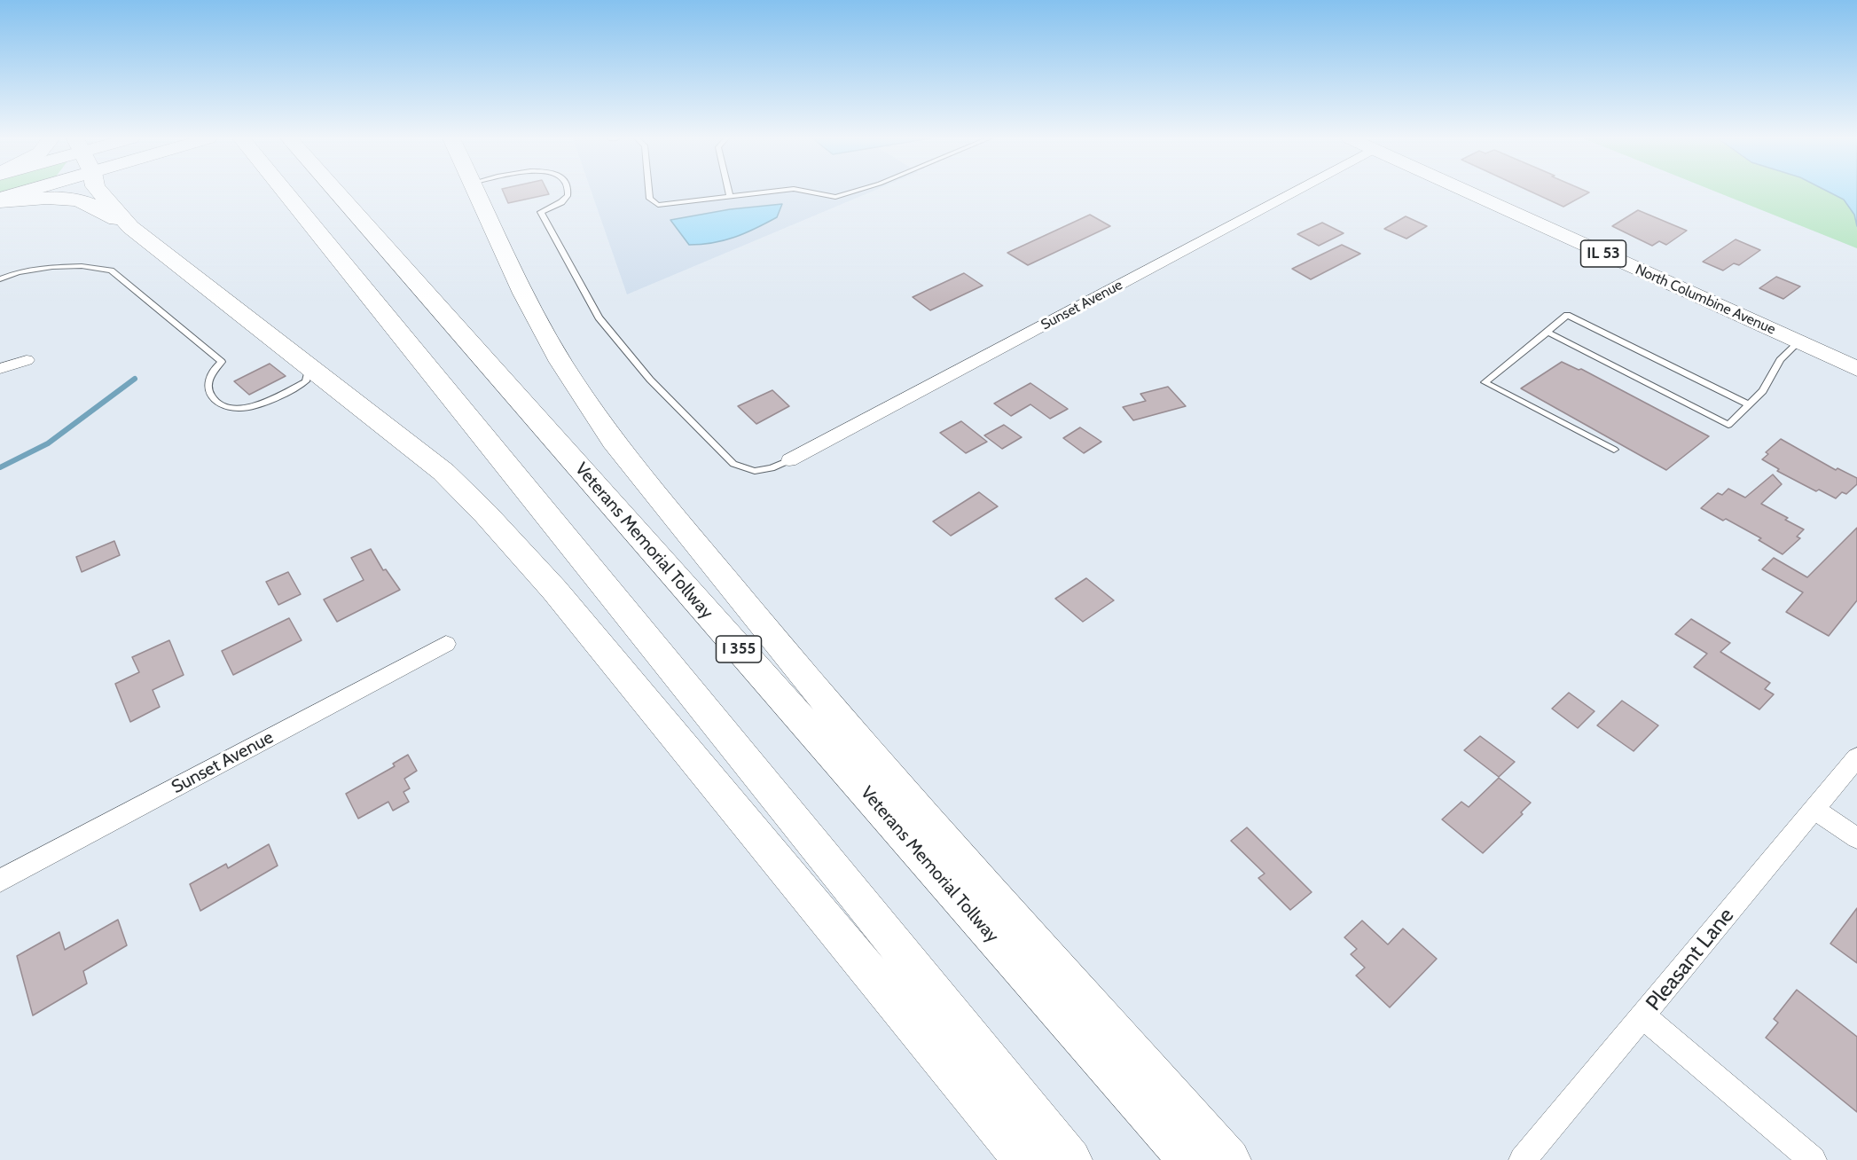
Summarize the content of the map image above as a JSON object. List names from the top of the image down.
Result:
{
  "streets": {
    "main road": [
      "IL 53",
      "North Columbine Avenue",
      "Veterans Memorial Tollway",
      "I 355"
    ],
    "street": ["Sunset Avenue", "Pleasant Lane"]
  }
}
